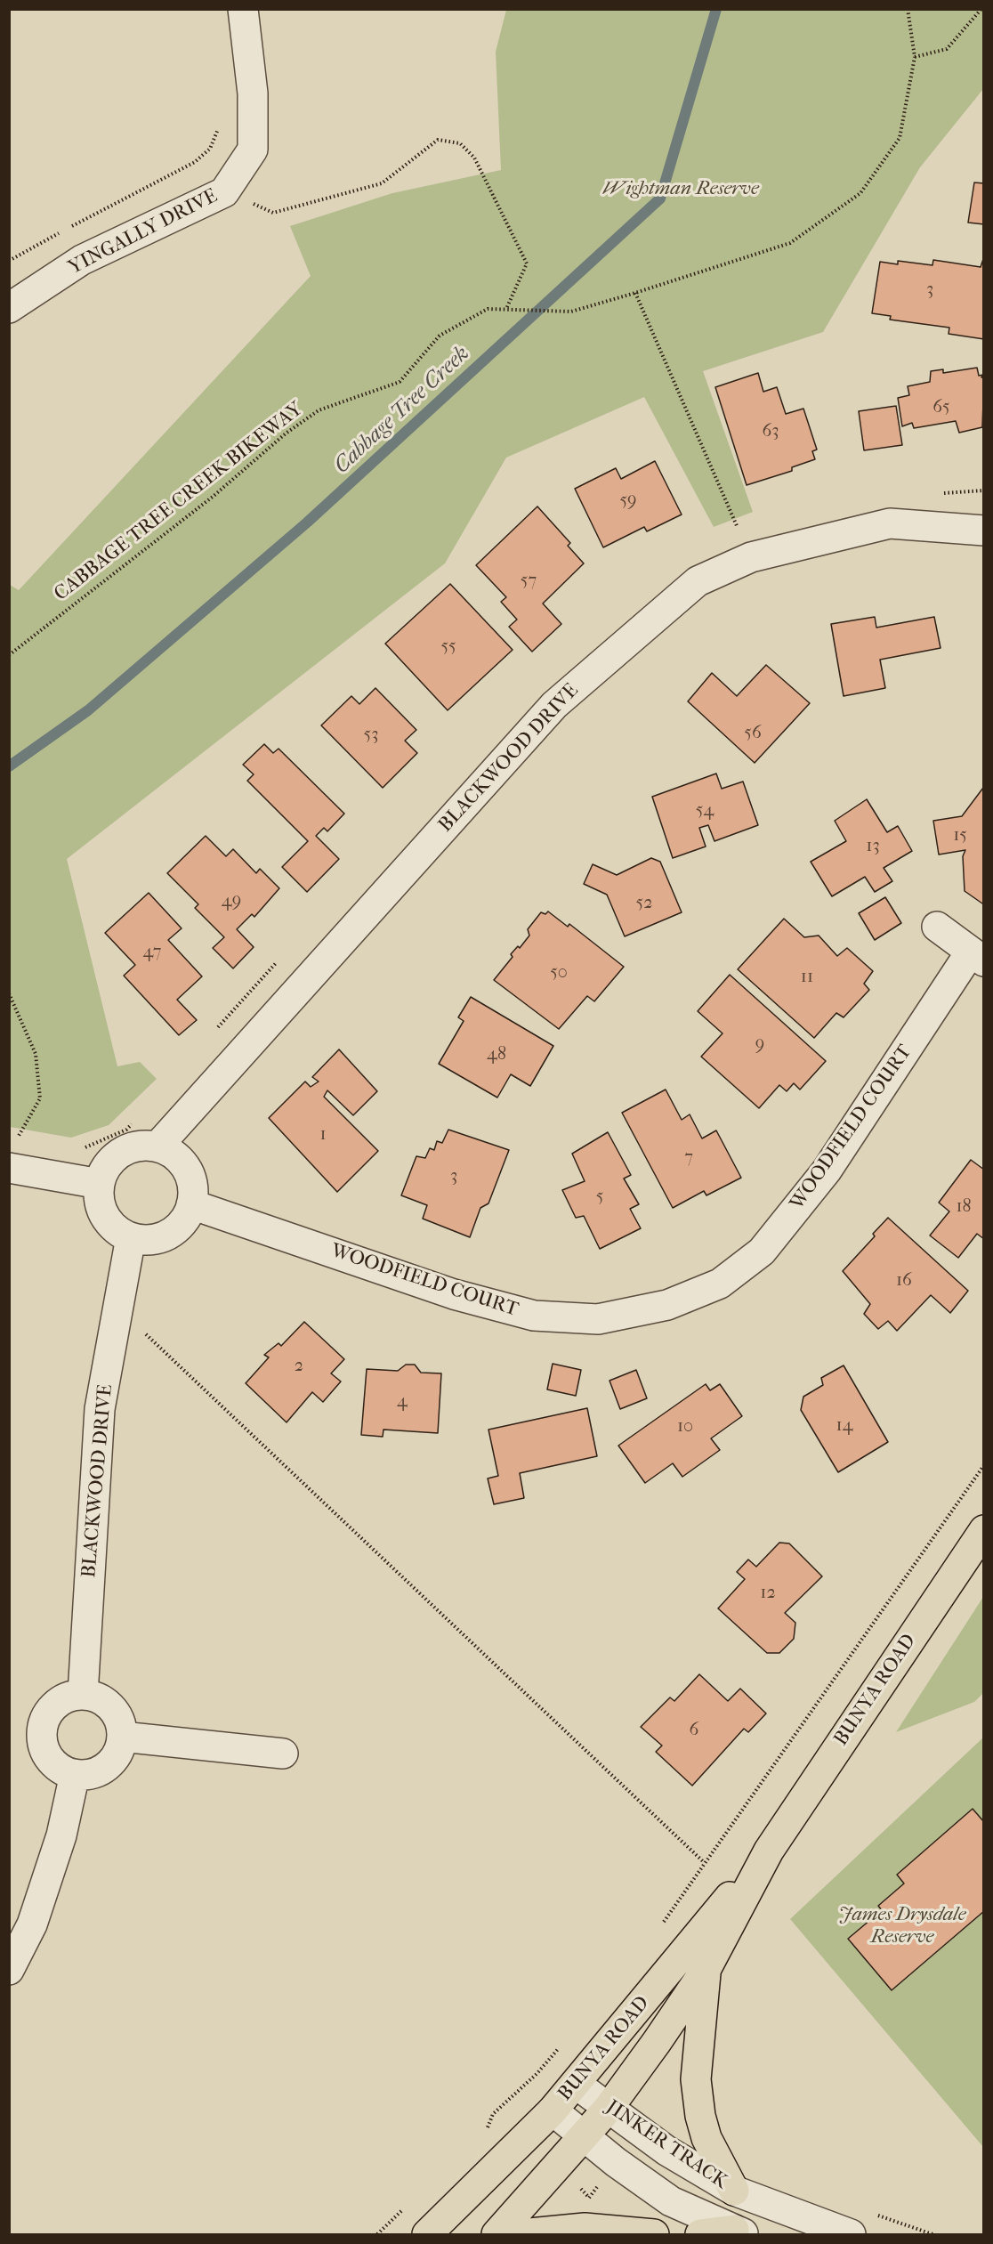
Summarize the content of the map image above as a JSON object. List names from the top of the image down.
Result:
{
  "streets": {
    "main road": ["BUNYA ROAD"],
    "street": [
      "YINGALLY DRIVE",
      "BLACKWOOD DRIVE",
      "WOODFIELD COURT",
      "JINKER TRACK"
    ],
    "path": ["CABBAGE TREE CREEK BIKEWAY"]
  },
  "crossings": [
    ["BLACKWOOD DRIVE", "WOODFIELD COURT"],
    ["BUNYA ROAD", "JINKER TRACK"]
  ],
  "water": ["Cabbage Tree Creek"],
  "parks": ["Wightman Reserve", "James Drysdale Reserve"],
  "house_numbers": [
    "3",
    "65",
    "63",
    "59",
    "57",
    "55",
    "56",
    "53",
    "54",
    "15",
    "13",
    "49",
    "52",
    "47",
    "50",
    "11",
    "9",
    "48",
    "1",
    "7",
    "3",
    "5",
    "18",
    "16",
    "2",
    "4",
    "14",
    "10",
    "12",
    "6"
  ]
}
